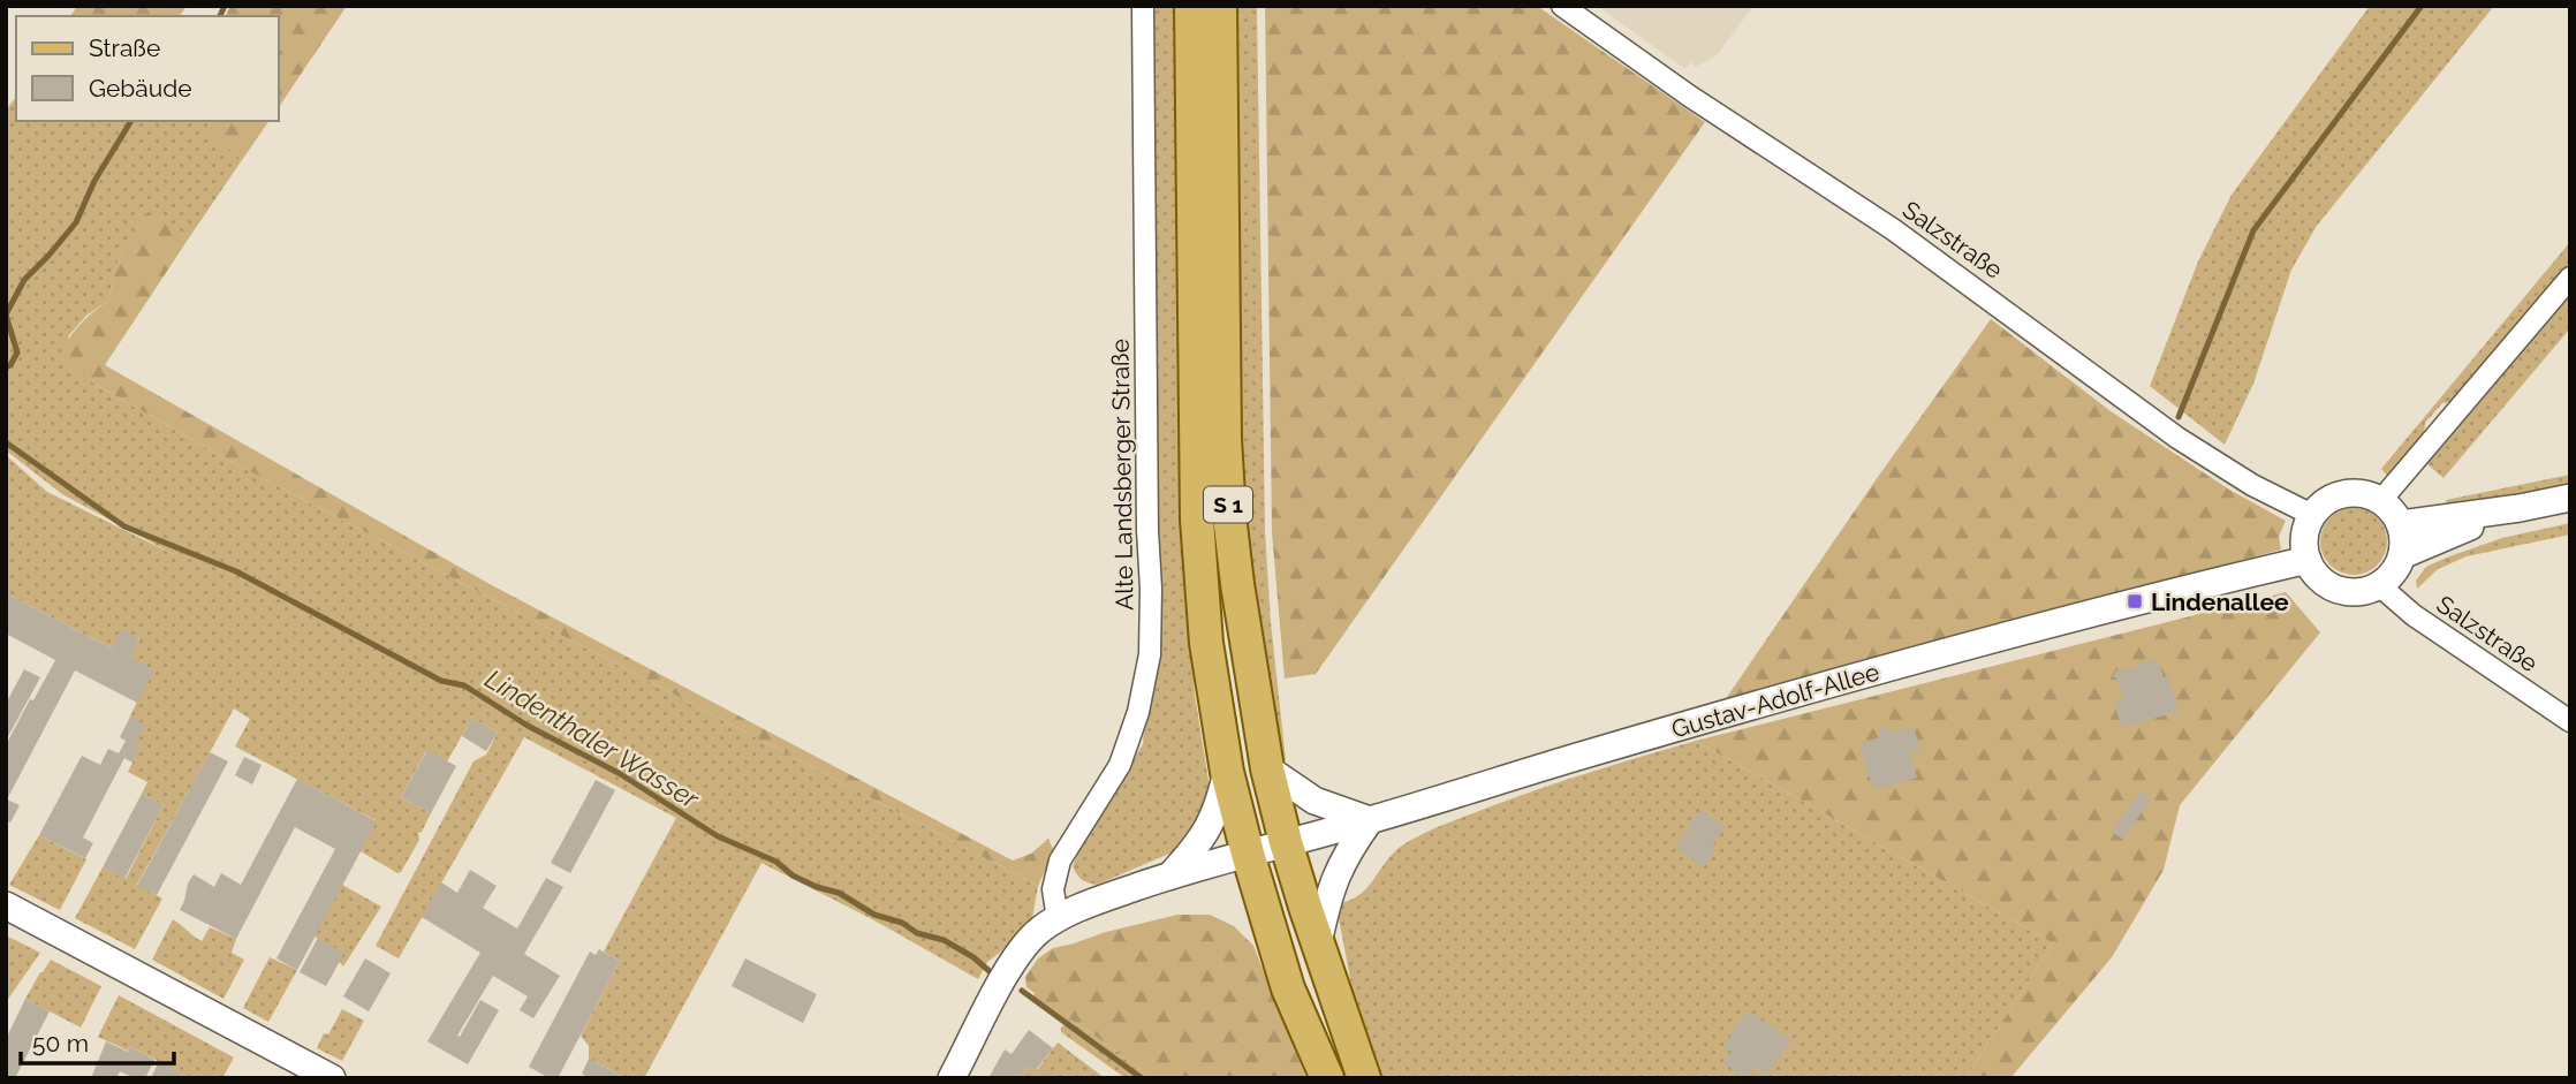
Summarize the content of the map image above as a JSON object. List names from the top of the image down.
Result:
{
  "streets": {
    "main road": ["S 1"],
    "street": ["Salzstraße", "Alte Landsberger Straße", "Gustav-Adolf-Allee"]
  },
  "crossings": [
    ["Salzstraße", "Gustav-Adolf-Allee"],
    ["Alte Landsberger Straße", "Gustav-Adolf-Allee"],
    ["S 1", "Gustav-Adolf-Allee"]
  ],
  "water": ["Lindenthaler Wasser"],
  "places": {
    "transit": ["Lindenallee"]
  },
  "legend": ["Straße", "Gebäude"],
  "scale_bar": "50 m"
}
